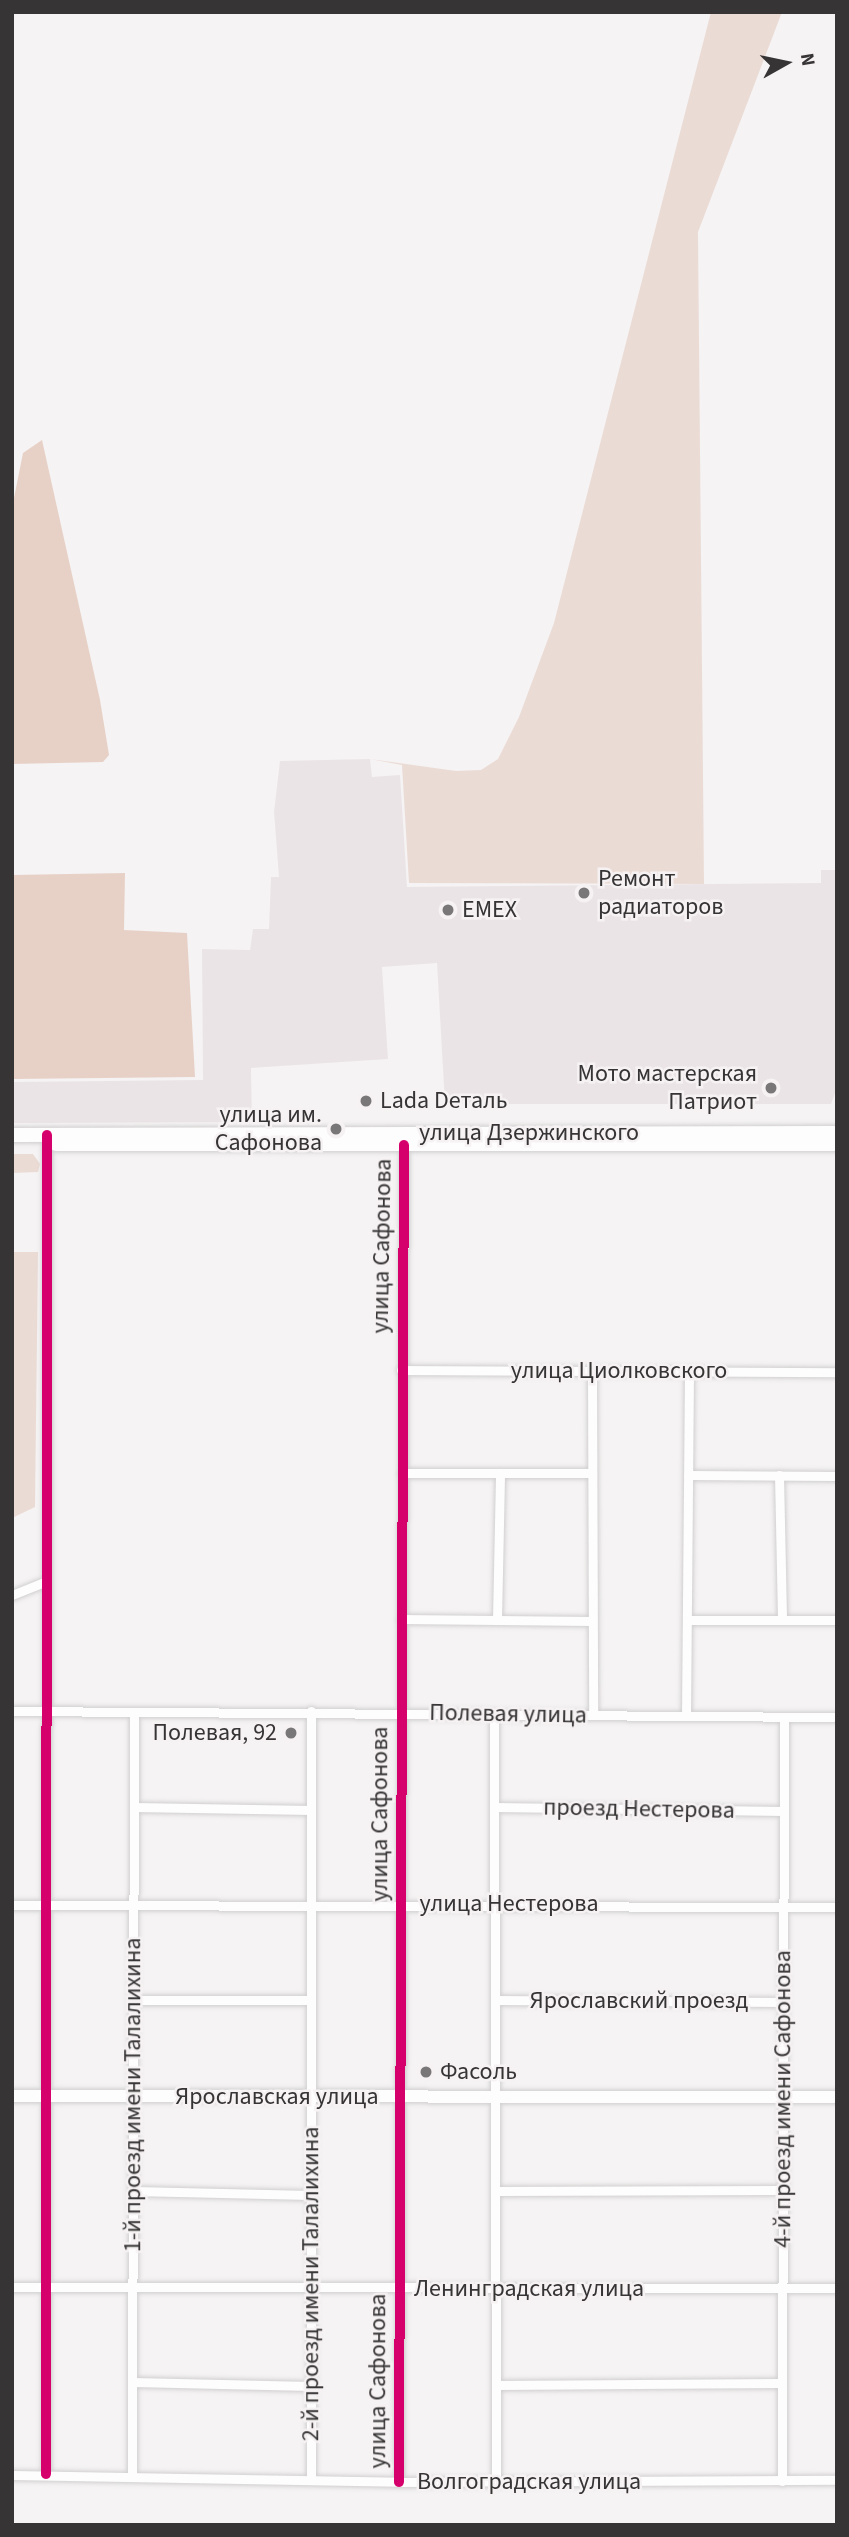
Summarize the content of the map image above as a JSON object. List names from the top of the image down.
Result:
{
  "streets": {
    "main road": ["улица Дзержинского"],
    "street": [
      "улица Сафонова",
      "улица Циолковского",
      "Полевая улица",
      "проезд Нестерова",
      "улица Нестерова",
      "Ярославский проезд",
      "1-й проезд имени Талалихина",
      "Ярославская улица",
      "4-й проезд имени Сафонова",
      "2-й проезд имени Талалихина",
      "Ленинградская улица",
      "Волгоградская улица"
    ]
  },
  "crossings": [
    ["улица Дзержинского", "улица Сафонова"],
    ["улица Сафонова", "улица Циолковского"],
    ["улица Сафонова", "Полевая улица"],
    ["улица Сафонова", "улица Нестерова"],
    ["улица Сафонова", "Ярославская улица"],
    ["улица Сафонова", "Ленинградская улица"],
    ["улица Сафонова", "Волгоградская улица"],
    ["Полевая улица", "1-й проезд имени Талалихина"],
    ["Полевая улица", "4-й проезд имени Сафонова"],
    ["Полевая улица", "2-й проезд имени Талалихина"],
    ["проезд Нестерова", "4-й проезд имени Сафонова"],
    ["улица Нестерова", "1-й проезд имени Талалихина"],
    ["улица Нестерова", "4-й проезд имени Сафонова"],
    ["улица Нестерова", "2-й проезд имени Талалихина"],
    ["Ярославский проезд", "4-й проезд имени Сафонова"],
    ["1-й проезд имени Талалихина", "Ярославская улица"],
    ["1-й проезд имени Талалихина", "Ленинградская улица"],
    ["1-й проезд имени Талалихина", "Волгоградская улица"],
    ["Ярославская улица", "4-й проезд имени Сафонова"],
    ["Ярославская улица", "2-й проезд имени Талалихина"],
    ["4-й проезд имени Сафонова", "Ленинградская улица"],
    ["4-й проезд имени Сафонова", "Волгоградская улица"],
    ["2-й проезд имени Талалихина", "Ленинградская улица"],
    ["2-й проезд имени Талалихина", "Волгоградская улица"]
  ],
  "places": [
    "Ремонт радиаторов",
    "EMEX",
    "Мото мастерская Патриот",
    "Lada Dеталь",
    "улица им. Сафонова",
    "Полевая, 92",
    "Фасоль"
  ],
  "north": "right"
}
